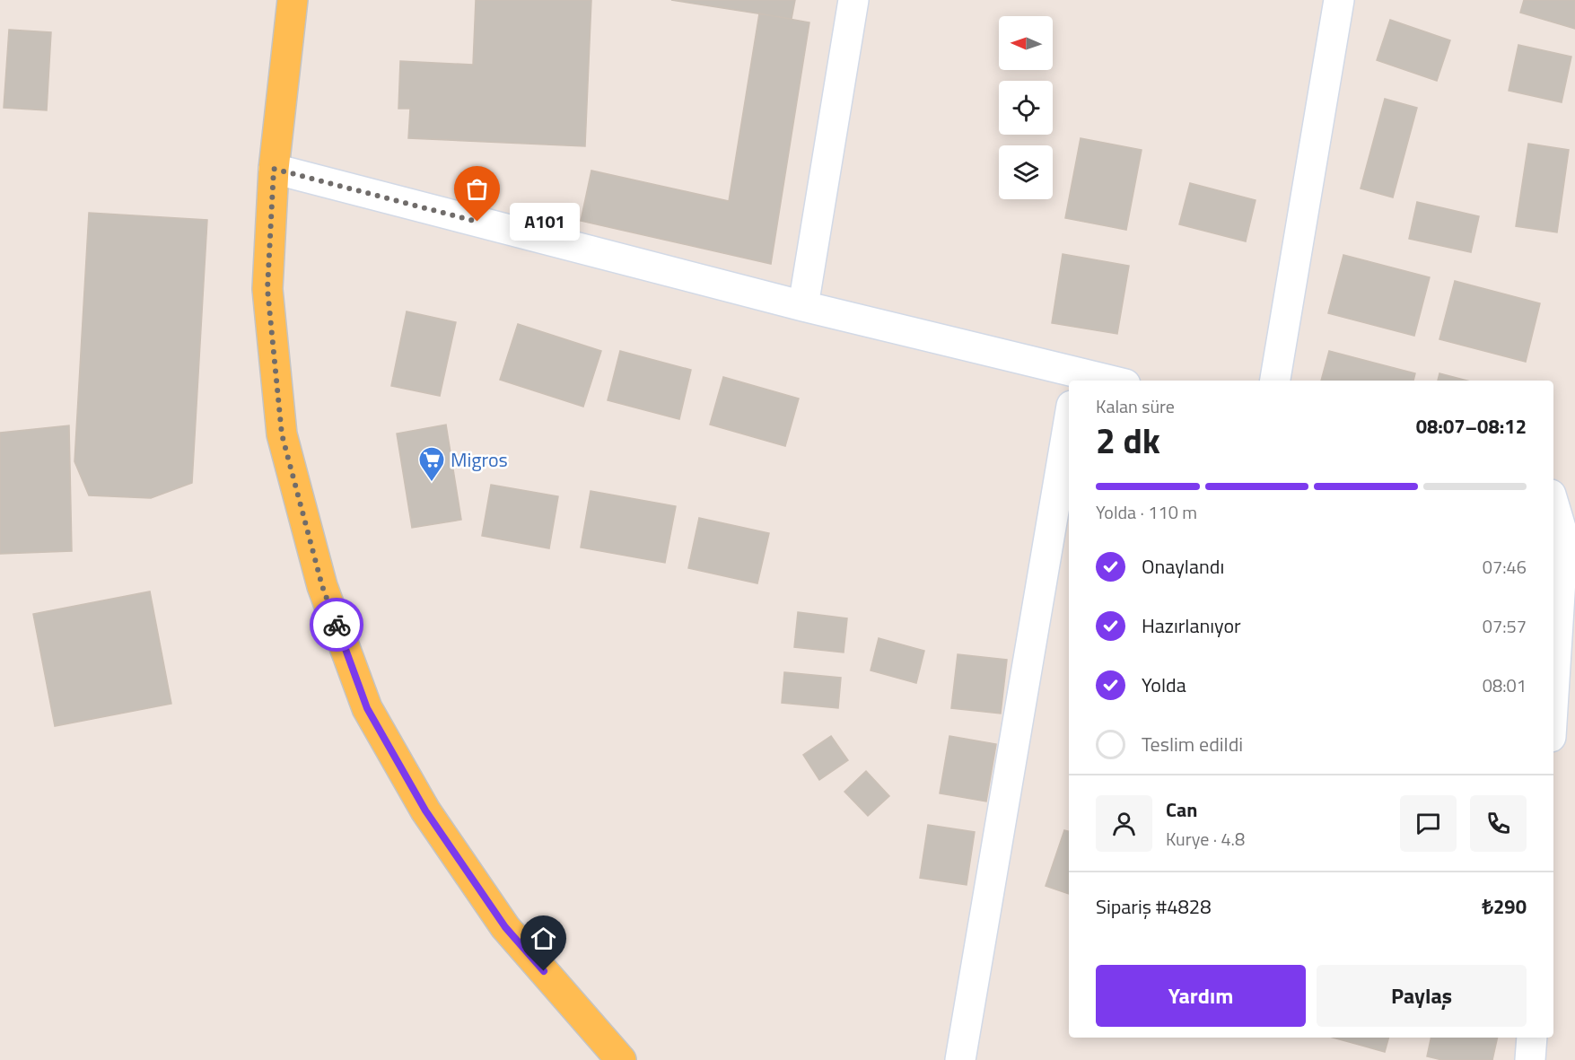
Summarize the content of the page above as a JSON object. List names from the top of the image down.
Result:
{
  "places": {
    "other": ["A101"],
    "supermarket": ["Migros"]
  },
  "north": "left",
  "page": {
    "bubble": "A101",
    "heading": ["2 dk", "Kalan süre", "08:07–08:12"],
    "panel": [
      "Can",
      "Kurye · 4.8",
      "Sipariş #4828",
      "₺290"
    ],
    "bar": "Yolda · 110 m",
    "list": [
      ["Onaylandı", "07:46"],
      ["Hazırlanıyor", "07:57"],
      ["Yolda", "08:01"],
      "Teslim edildi"
    ],
    "buttons": ["Yardım", "Paylaş"]
  }
}
